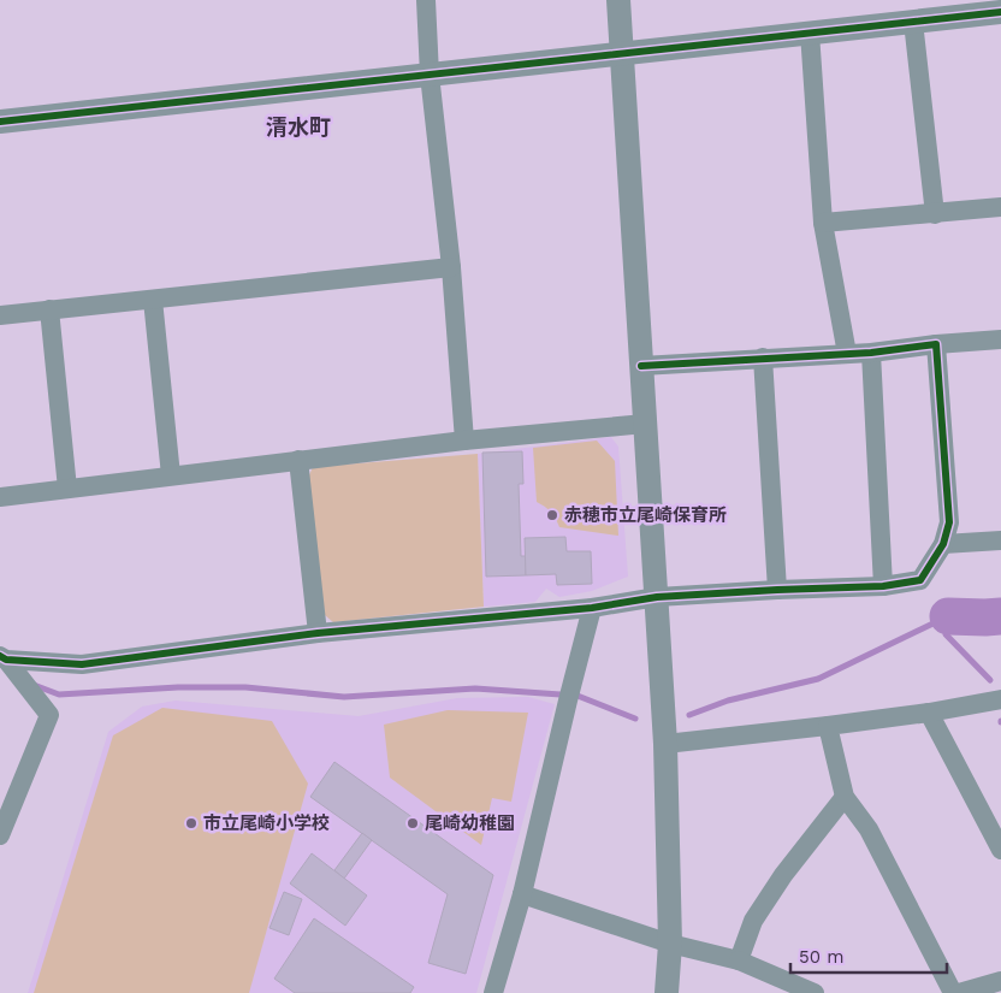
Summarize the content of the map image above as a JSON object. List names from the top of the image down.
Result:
{
  "districts": ["清水町"],
  "places": ["赤穂市立尾崎保育所", "市立尾崎小学校", "尾崎幼稚園"],
  "scale_bar": "50 m"
}
